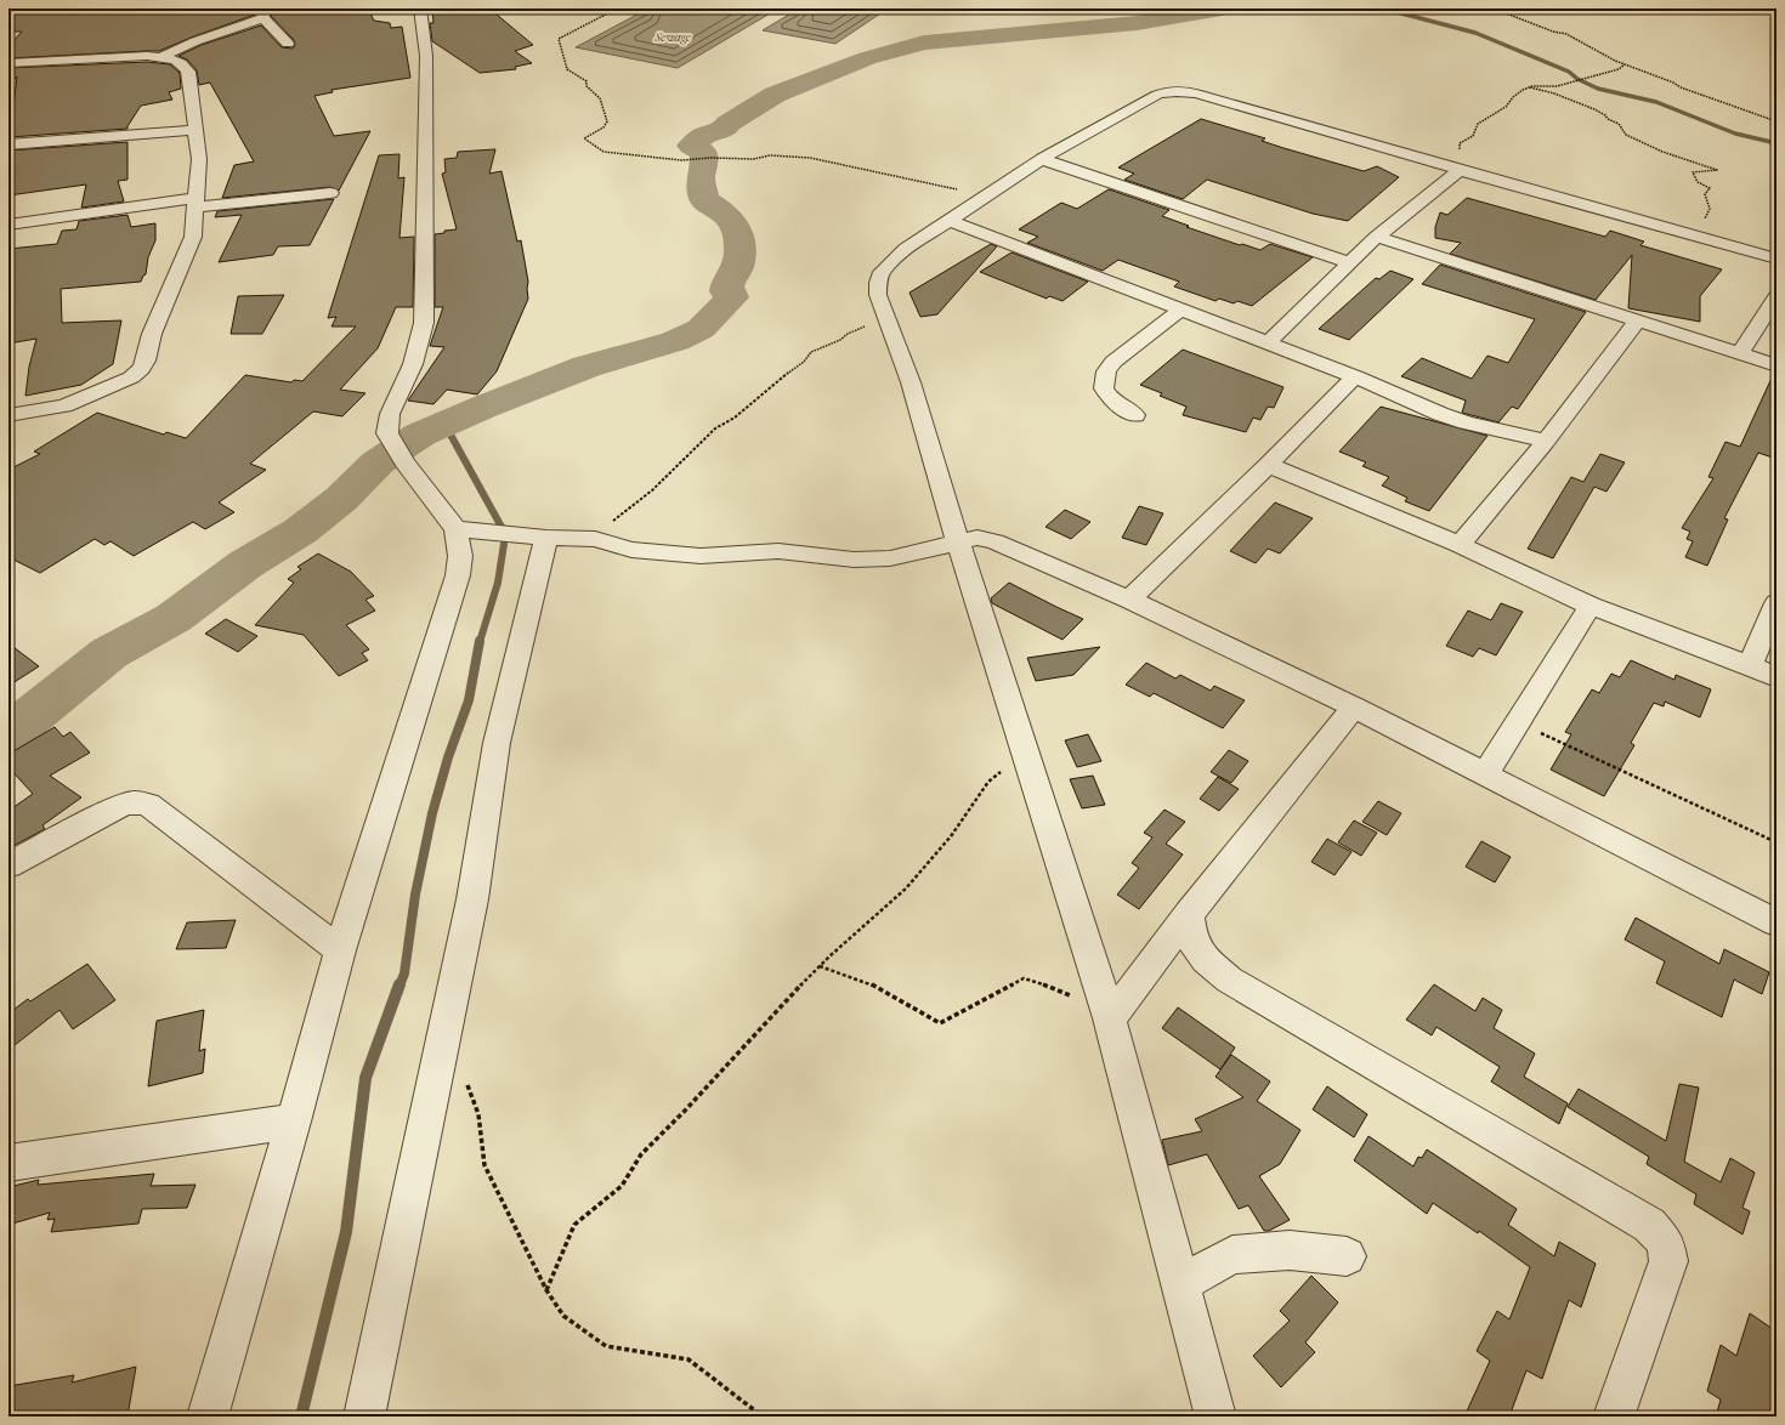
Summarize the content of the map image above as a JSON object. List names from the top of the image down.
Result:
{
  "water": ["Sewage"]
}
